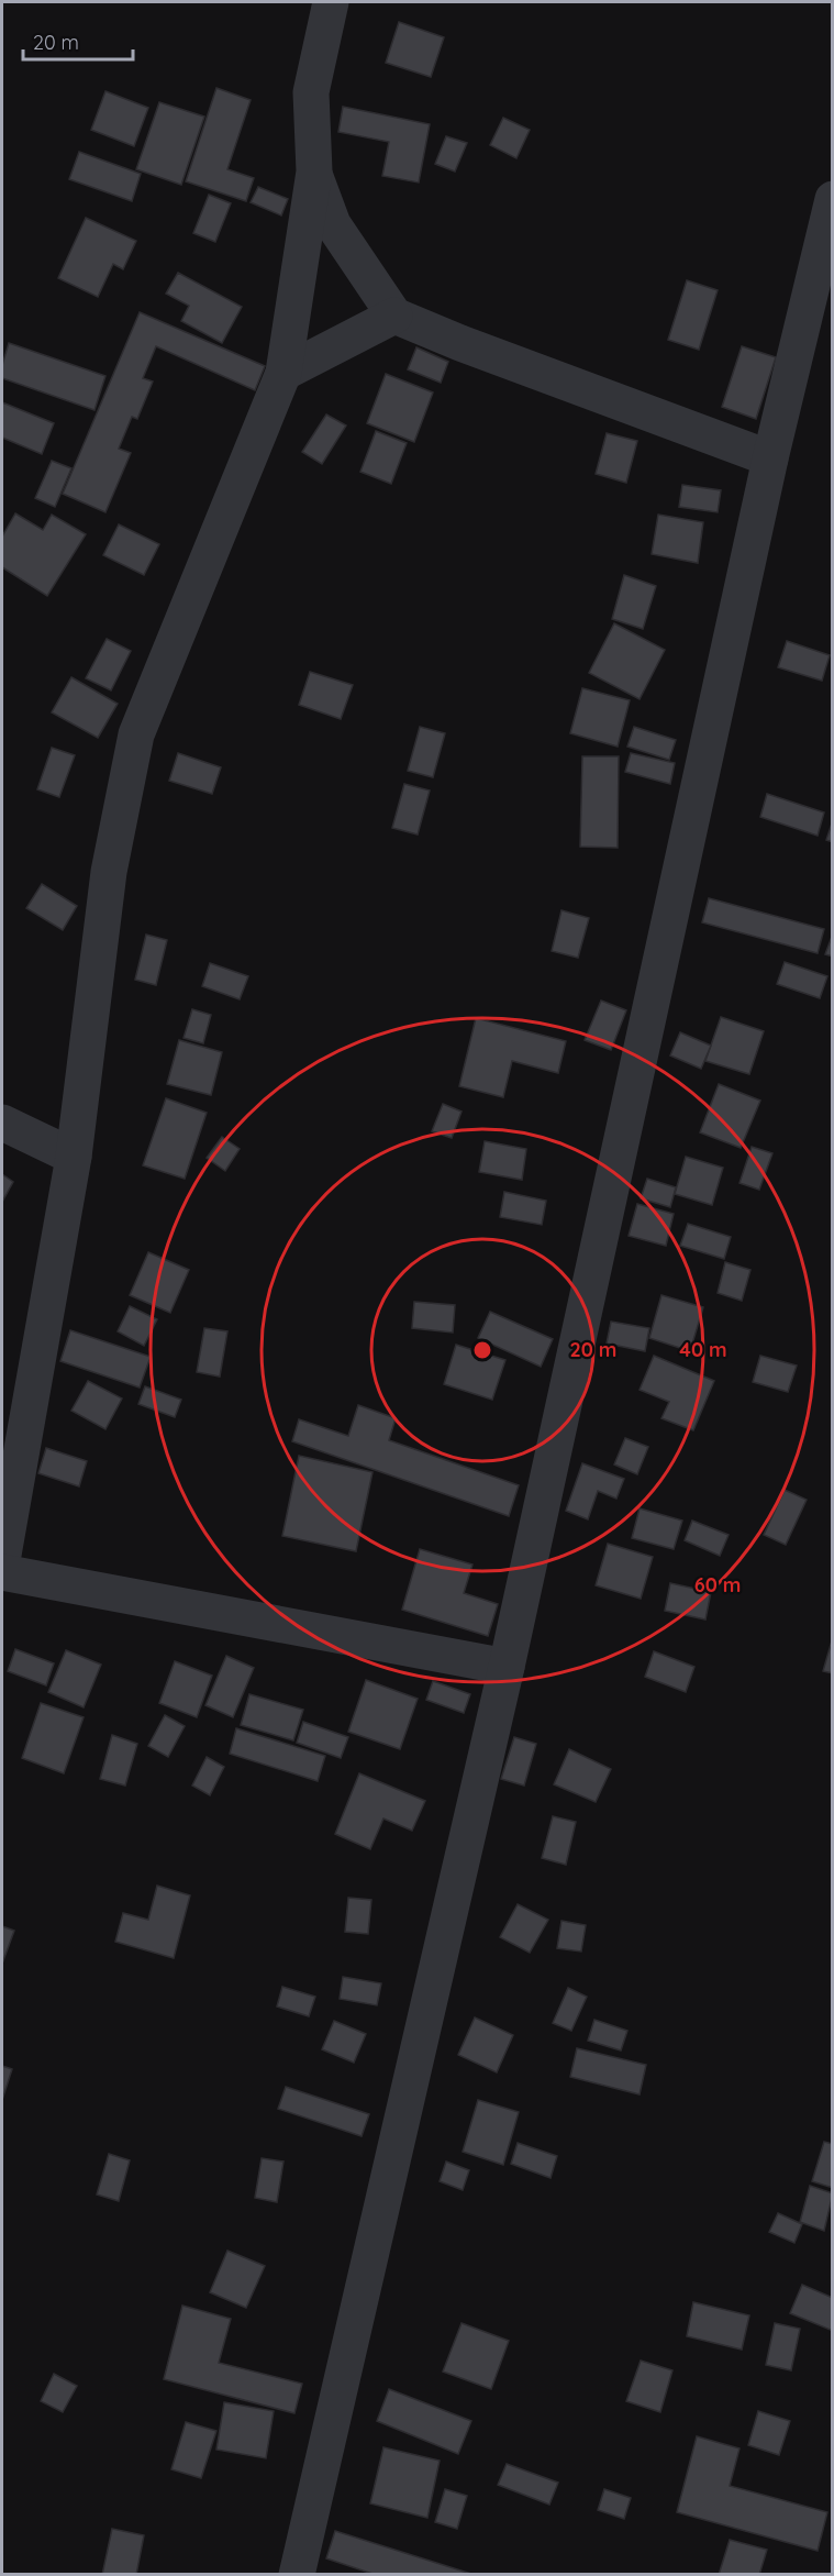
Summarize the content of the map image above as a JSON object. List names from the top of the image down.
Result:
{
  "scale_bar": "20 m",
  "rings": ["20 m", "40 m", "60 m"]
}
